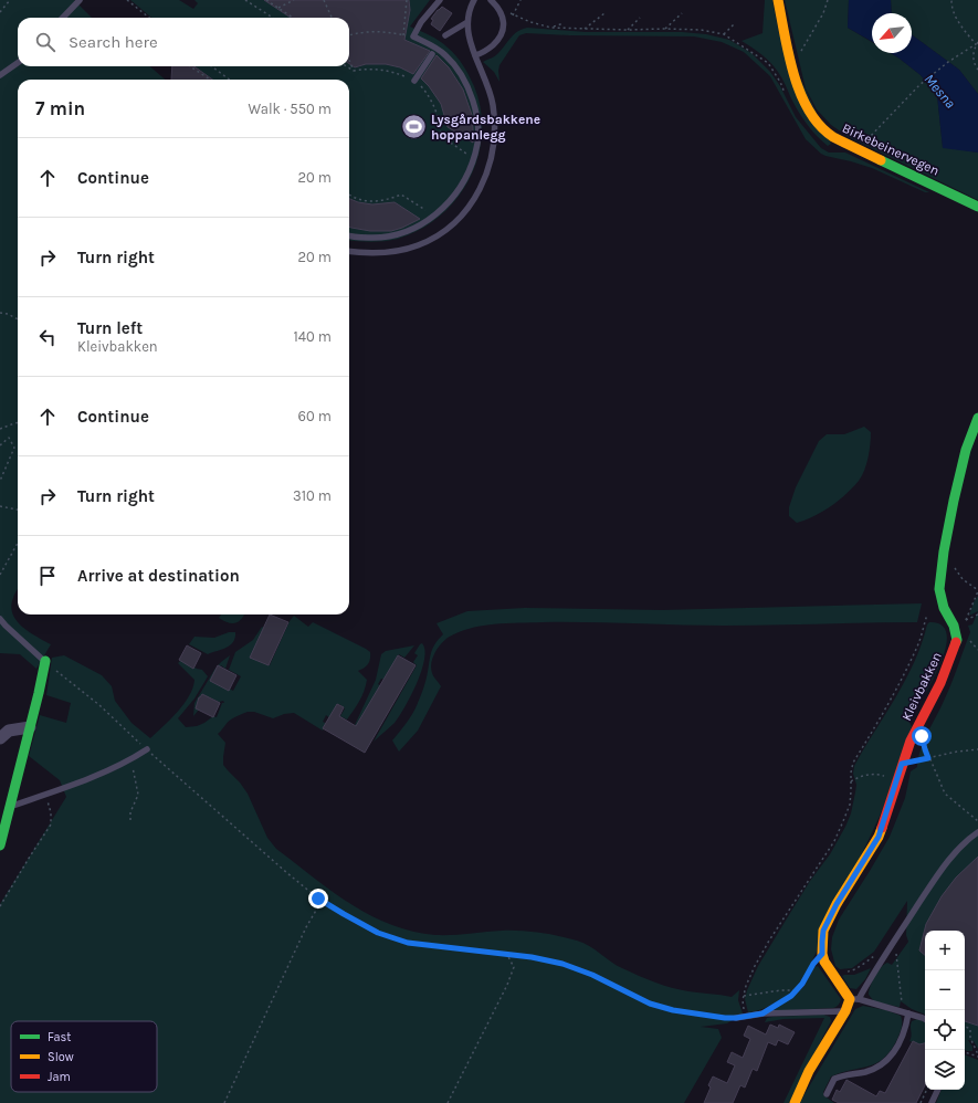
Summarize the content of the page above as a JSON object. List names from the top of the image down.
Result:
{
  "streets": {
    "street": ["Birkebeinervegen", "Kleivbakken"]
  },
  "water": ["Mesna"],
  "places": {
    "sports": ["Lysgårdsbakkene hoppanlegg"]
  },
  "legend": ["Fast", "Slow", "Jam"],
  "north": "bottom left",
  "page": {
    "search": "Search here",
    "heading": ["7 min", "Walk · 550 m"],
    "list": [
      ["Continue", "20 m"],
      ["Turn right", "20 m"],
      ["Turn left", "Kleivbakken", "140 m"],
      ["Continue", "60 m"],
      ["Turn right", "310 m"],
      "Arrive at destination"
    ],
    "map_buttons": ["+", "−"]
  }
}
